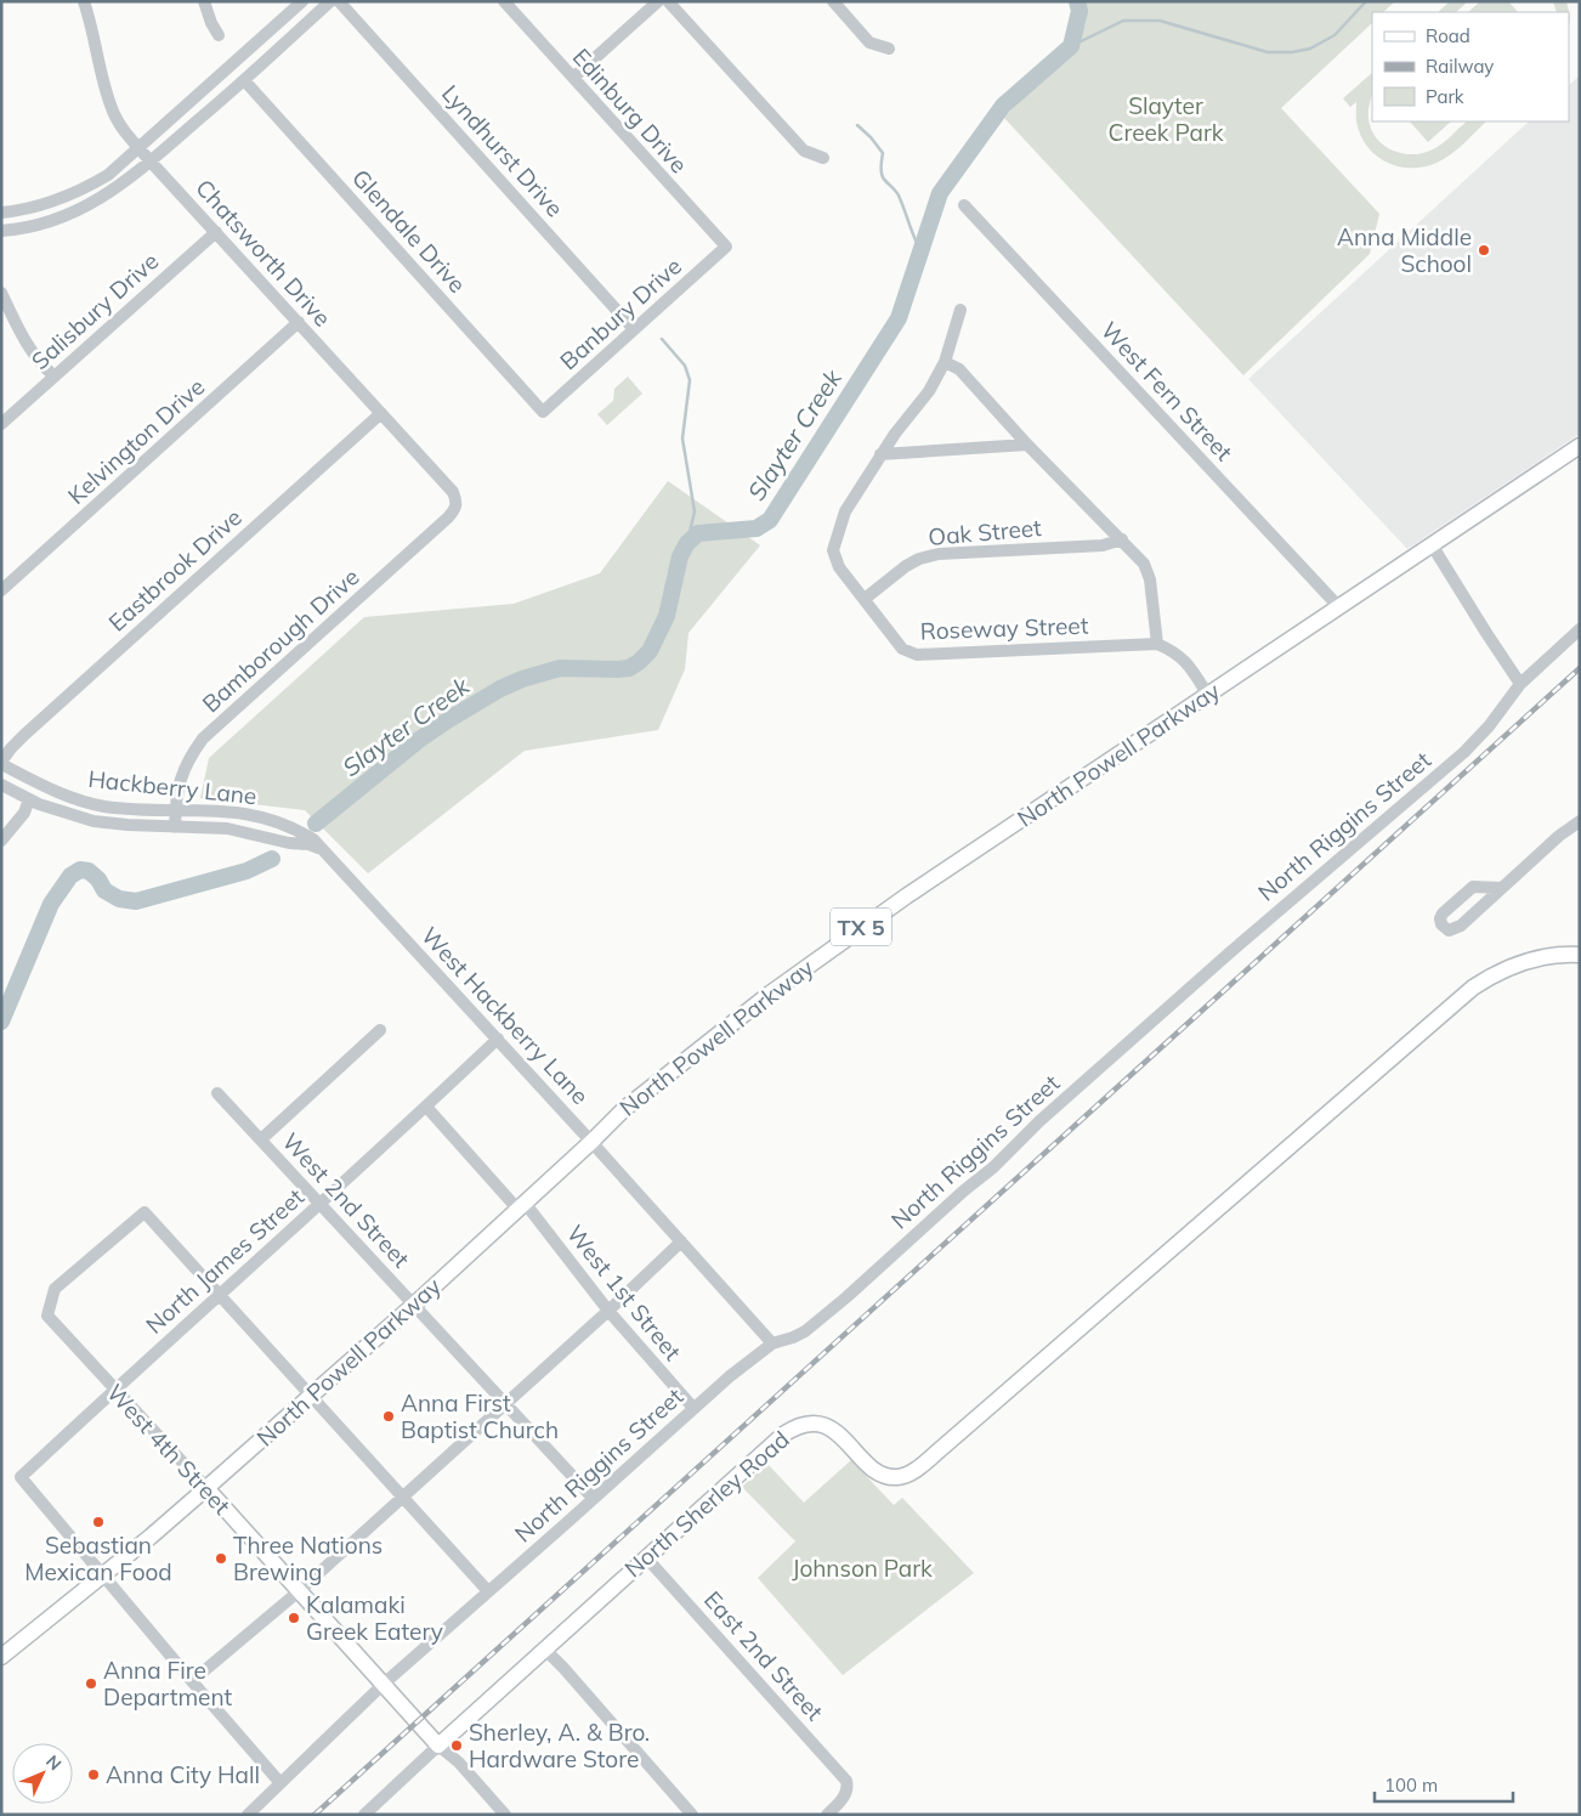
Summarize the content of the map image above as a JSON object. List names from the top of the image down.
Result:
{
  "streets": {
    "main road": [
      "North Powell Parkway",
      "TX 5",
      "West 4th Street",
      "North Sherley Road"
    ],
    "street": [
      "Edinburg Drive",
      "Lyndhurst Drive",
      "Glendale Drive",
      "Chatsworth Drive",
      "Salisbury Drive",
      "Banbury Drive",
      "West Fern Street",
      "Kelvington Drive",
      "Oak Street",
      "Eastbrook Drive",
      "Roseway Street",
      "Bamborough Drive",
      "Hackberry Lane",
      "North Riggins Street",
      "West Hackberry Lane",
      "West 2nd Street",
      "North James Street",
      "West 1st Street",
      "East 2nd Street"
    ]
  },
  "crossings": [
    ["Edinburg Drive", "Banbury Drive"],
    ["Lyndhurst Drive", "Banbury Drive"],
    ["Glendale Drive", "Banbury Drive"],
    ["Chatsworth Drive", "Salisbury Drive"],
    ["Chatsworth Drive", "Kelvington Drive"],
    ["Chatsworth Drive", "Eastbrook Drive"],
    ["Chatsworth Drive", "Bamborough Drive"],
    ["West Fern Street", "North Powell Parkway"],
    ["Oak Street", "Roseway Street"],
    ["Eastbrook Drive", "Hackberry Lane"],
    ["Bamborough Drive", "Hackberry Lane"],
    ["North Powell Parkway", "TX 5"],
    ["North Powell Parkway", "West Hackberry Lane"],
    ["North Powell Parkway", "West 2nd Street"],
    ["North Powell Parkway", "West 1st Street"],
    ["North Powell Parkway", "West 4th Street"],
    ["Hackberry Lane", "West Hackberry Lane"],
    ["North Riggins Street", "West Hackberry Lane"],
    ["North Riggins Street", "West 2nd Street"],
    ["North Riggins Street", "West 1st Street"],
    ["North Riggins Street", "West 4th Street"],
    ["TX 5", "North James Street"],
    ["TX 5", "West 4th Street"],
    ["West Hackberry Lane", "North James Street"],
    ["West 2nd Street", "North James Street"],
    ["North James Street", "West 1st Street"],
    ["North James Street", "West 4th Street"],
    ["West 4th Street", "North Sherley Road"],
    ["North Sherley Road", "East 2nd Street"]
  ],
  "water": ["Slayter Creek"],
  "parks": ["Slayter Creek Park", "Johnson Park"],
  "places": [
    "Anna Middle School",
    "Anna First Baptist Church",
    "Sebastian Mexican Food",
    "Three Nations Brewing",
    "Kalamaki Greek Eatery",
    "Anna Fire Department",
    "Sherley, A. & Bro. Hardware Store",
    "Anna City Hall"
  ],
  "legend": ["Road", "Railway", "Park"],
  "scale_bar": "100 m",
  "north": "top right"
}
